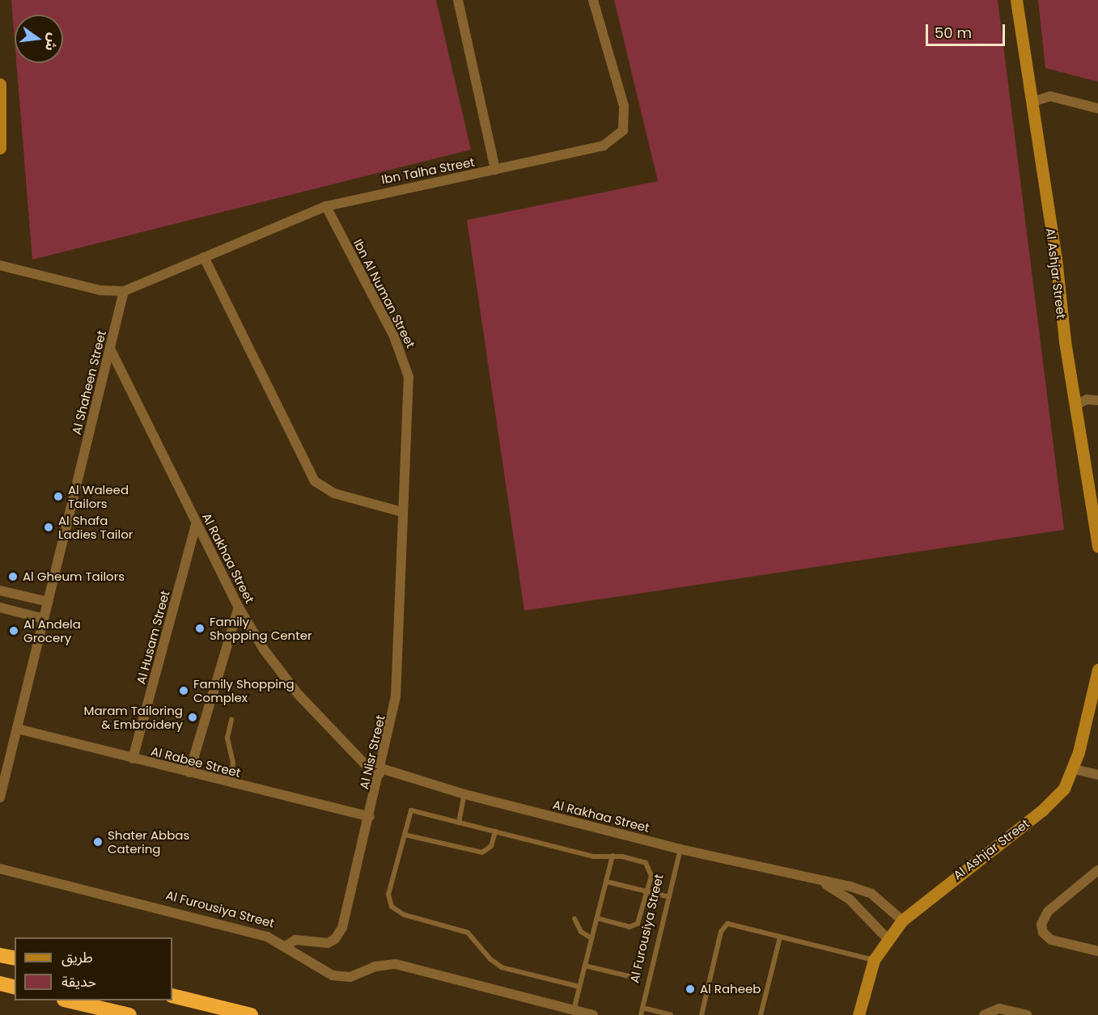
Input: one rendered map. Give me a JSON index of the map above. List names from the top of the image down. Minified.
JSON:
{"streets":{"street":["Ibn Talha Street","Al Ashjar Street","Ibn Al Numan Street","Al Shaheen Street","Al Rakhaa Street","Al Husam Street","Al Nisr Street","Al Rabee Street","Al Furousiya Street"]},"crossings":[["Ibn Talha Street","Ibn Al Numan Street"],["Ibn Talha Street","Al Shaheen Street"],["Al Ashjar Street","Al Rakhaa Street"],["Ibn Al Numan Street","Al Nisr Street"],["Al Shaheen Street","Al Rakhaa Street"],["Al Shaheen Street","Al Rabee Street"],["Al Rakhaa Street","Al Husam Street"],["Al Rakhaa Street","Al Nisr Street"],["Al Rakhaa Street","Al Furousiya Street"],["Al Husam Street","Al Rabee Street"],["Al Nisr Street","Al Rabee Street"],["Al Nisr Street","Al Furousiya Street"]],"places":["Al Waleed Tailors","Al Shafa Ladies Tailor","Al Gheum Tailors","Family Shopping Center","Al Andela Grocery","Family Shopping Complex","Maram Tailoring & Embroidery","Shater Abbas Catering","Al Raheeb"],"legend":["طريق","حديقة"],"scale_bar":"50 m","north":"right"}
